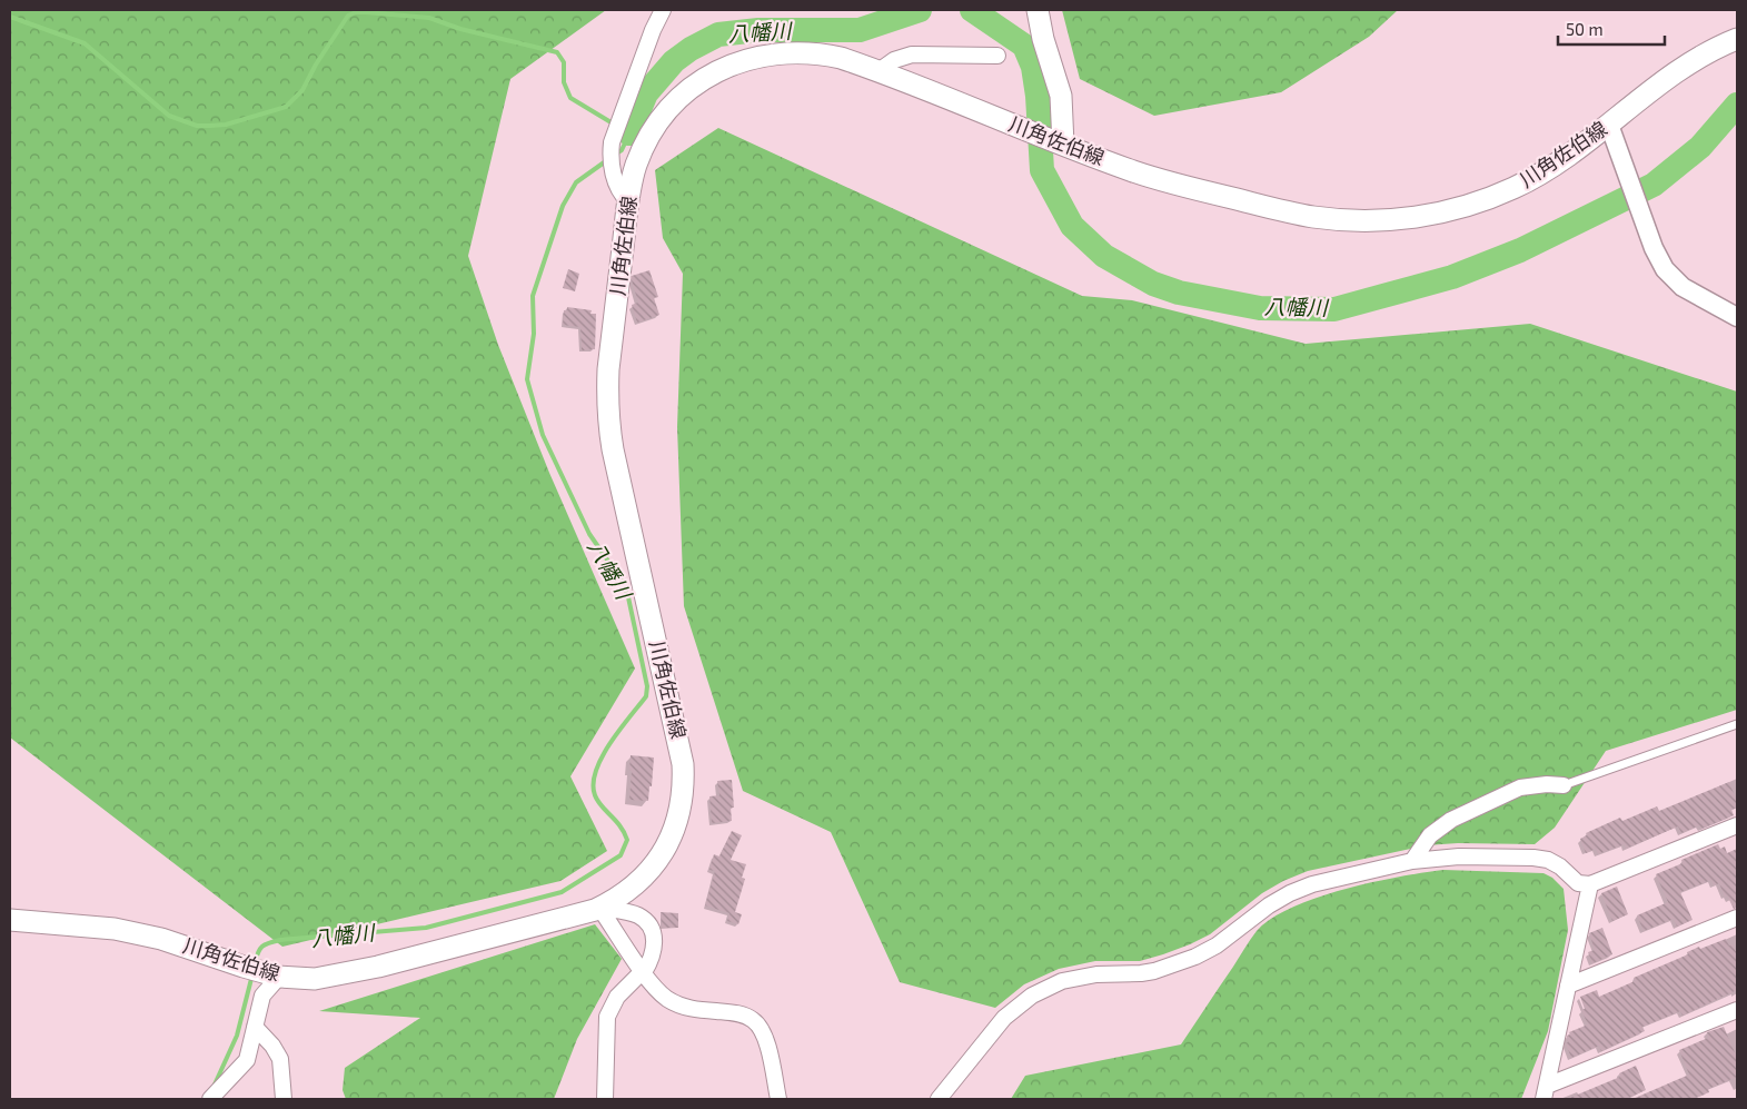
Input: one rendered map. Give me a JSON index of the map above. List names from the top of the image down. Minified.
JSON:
{"streets":{"main road":["川角佐伯線"]},"water":["八幡川"],"scale_bar":"50 m"}
